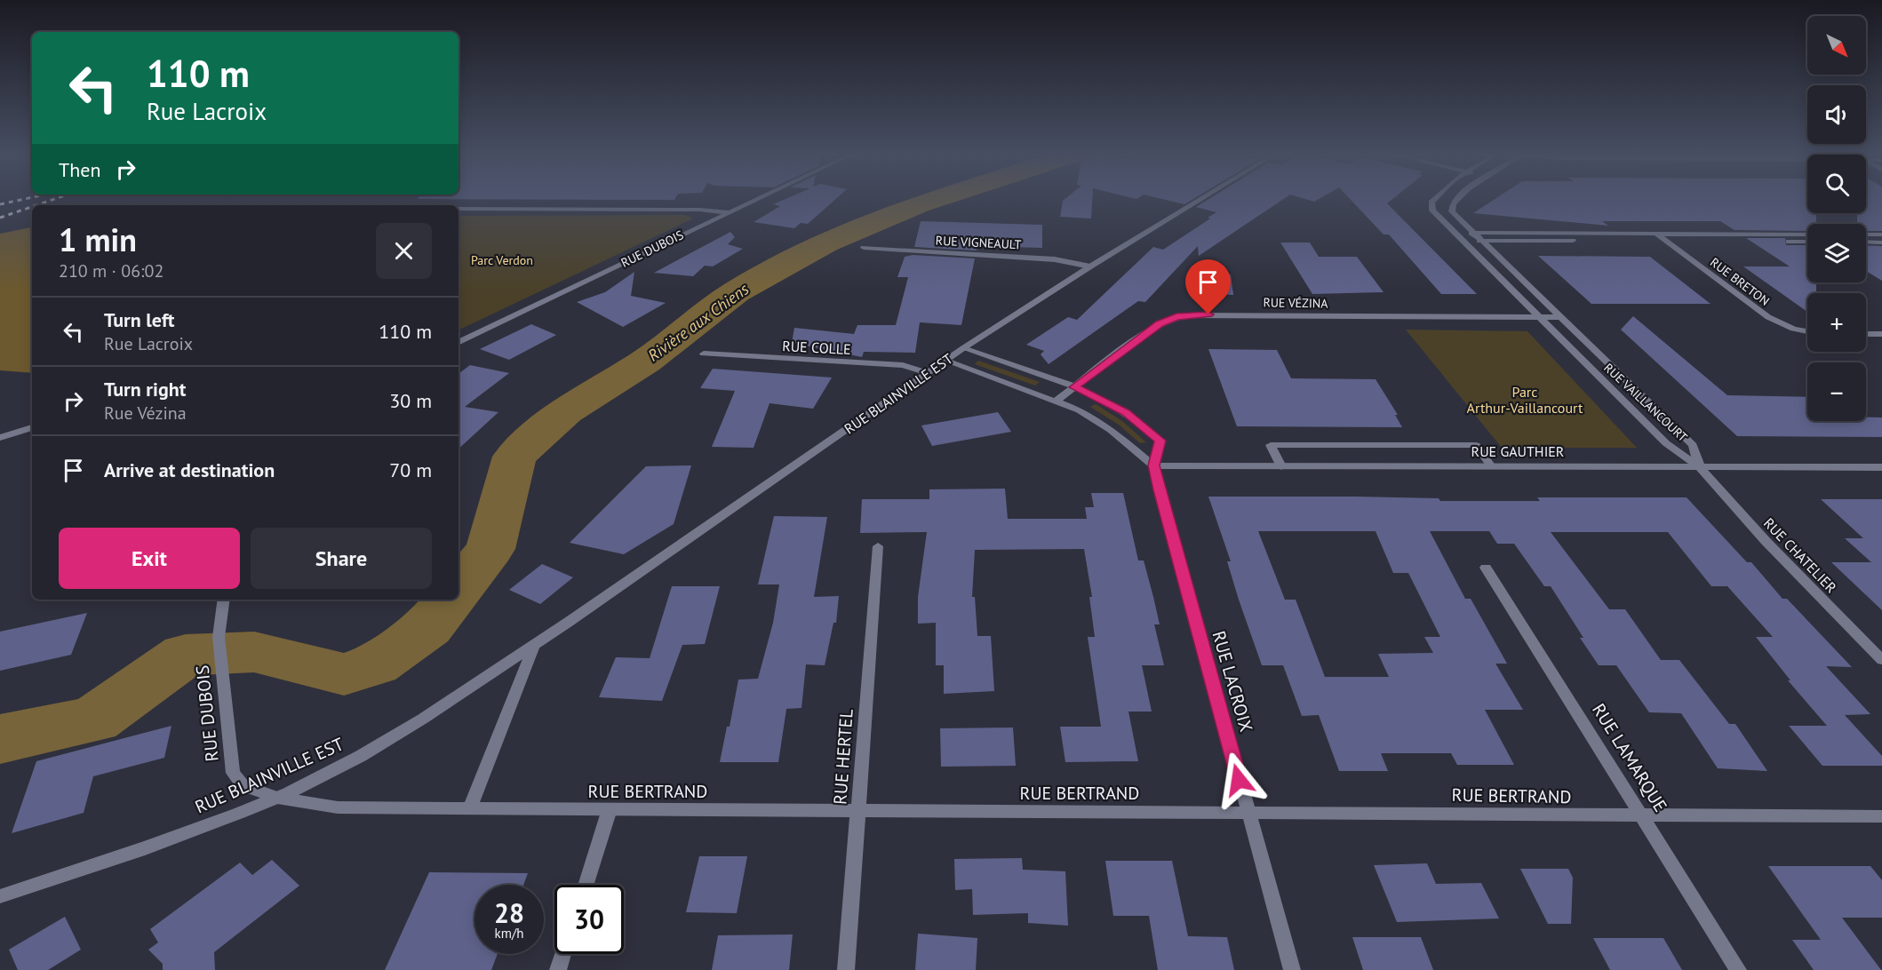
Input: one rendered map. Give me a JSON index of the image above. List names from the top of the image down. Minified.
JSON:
{"streets":{"street":["RUE VIGNEAULT","RUE DUBOIS","RUE BRETON","RUE VÉZINA","RUE COLLE","RUE BLAINVILLE EST","RUE VAILLANCOURT","RUE GAUTHIER","RUE CHATELIER","RUE LACROIX","RUE HERTEL","RUE LAMARQUE","RUE BERTRAND"]},"crossings":[["RUE VIGNEAULT","RUE BLAINVILLE EST"],["RUE DUBOIS","RUE BLAINVILLE EST"],["RUE DUBOIS","RUE BERTRAND"],["RUE VÉZINA","RUE VAILLANCOURT"],["RUE VÉZINA","RUE LACROIX"],["RUE COLLE","RUE BLAINVILLE EST"],["RUE BLAINVILLE EST","RUE LACROIX"],["RUE BLAINVILLE EST","RUE BERTRAND"],["RUE VAILLANCOURT","RUE GAUTHIER"],["RUE VAILLANCOURT","RUE CHATELIER"],["RUE GAUTHIER","RUE CHATELIER"],["RUE GAUTHIER","RUE LACROIX"],["RUE LACROIX","RUE BERTRAND"],["RUE HERTEL","RUE BERTRAND"],["RUE LAMARQUE","RUE BERTRAND"]],"water":["Rivière aux Chiens"],"parks":["Parc Verdon","Parc Arthur-Vaillancourt"],"north":"bottom right","page":{"map_buttons":["+","−"],"turn":["110 m","Rue Lacroix"],"then":"Then","heading":["1 min","210 m · 06:02"],"list":[{"name":"Turn left","note":"Rue Lacroix","value":"110 m"},{"name":"Turn right","note":"Rue Vézina","value":"30 m"},{"name":"Arrive at destination","value":"70 m"}],"buttons":["Exit","Share"],"speed":"28 km/h","limit":"30"}}
